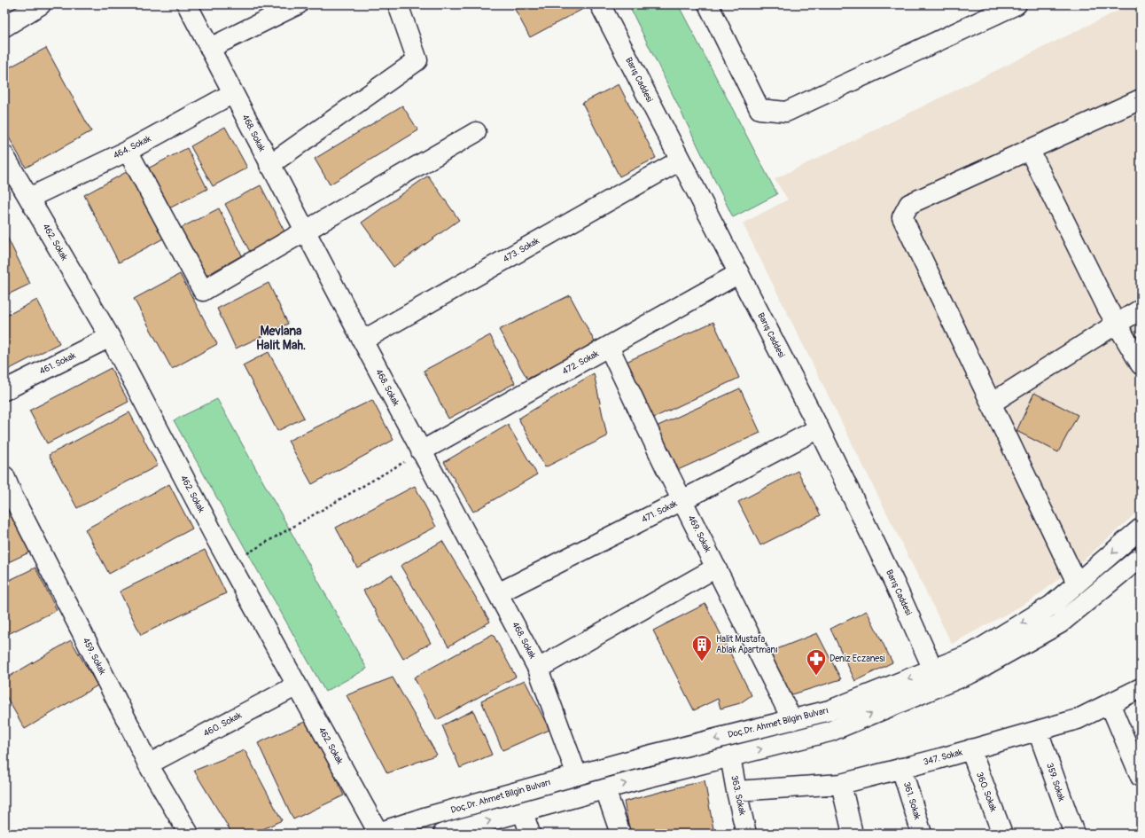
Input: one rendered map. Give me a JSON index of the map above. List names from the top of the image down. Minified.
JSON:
{"streets":{"street":["Barış Caddesi","468. Sokak","464. Sokak","462. Sokak","473. Sokak","472. Sokak","461. Sokak","471. Sokak","469. Sokak","459. Sokak","Doç.Dr. Ahmet Bilgin Bulvarı","460. Sokak","347. Sokak","359. Sokak","360. Sokak","363. Sokak","361. Sokak"]},"crossings":[["Barış Caddesi","473. Sokak"],["Barış Caddesi","472. Sokak"],["Barış Caddesi","471. Sokak"],["Barış Caddesi","Doç.Dr. Ahmet Bilgin Bulvarı"],["468. Sokak","464. Sokak"],["468. Sokak","473. Sokak"],["468. Sokak","472. Sokak"],["468. Sokak","471. Sokak"],["468. Sokak","Doç.Dr. Ahmet Bilgin Bulvarı"],["464. Sokak","462. Sokak"],["462. Sokak","461. Sokak"],["462. Sokak","Doç.Dr. Ahmet Bilgin Bulvarı"],["462. Sokak","460. Sokak"],["472. Sokak","469. Sokak"],["471. Sokak","469. Sokak"],["469. Sokak","Doç.Dr. Ahmet Bilgin Bulvarı"],["459. Sokak","460. Sokak"],["347. Sokak","359. Sokak"],["347. Sokak","360. Sokak"],["347. Sokak","363. Sokak"],["347. Sokak","361. Sokak"]],"districts":["Mevlana Halit Mah."],"places":{"building":["Halit Mustafa Ablak Apartmanı"],"pharmacy":["Deniz Eczanesi"]}}
